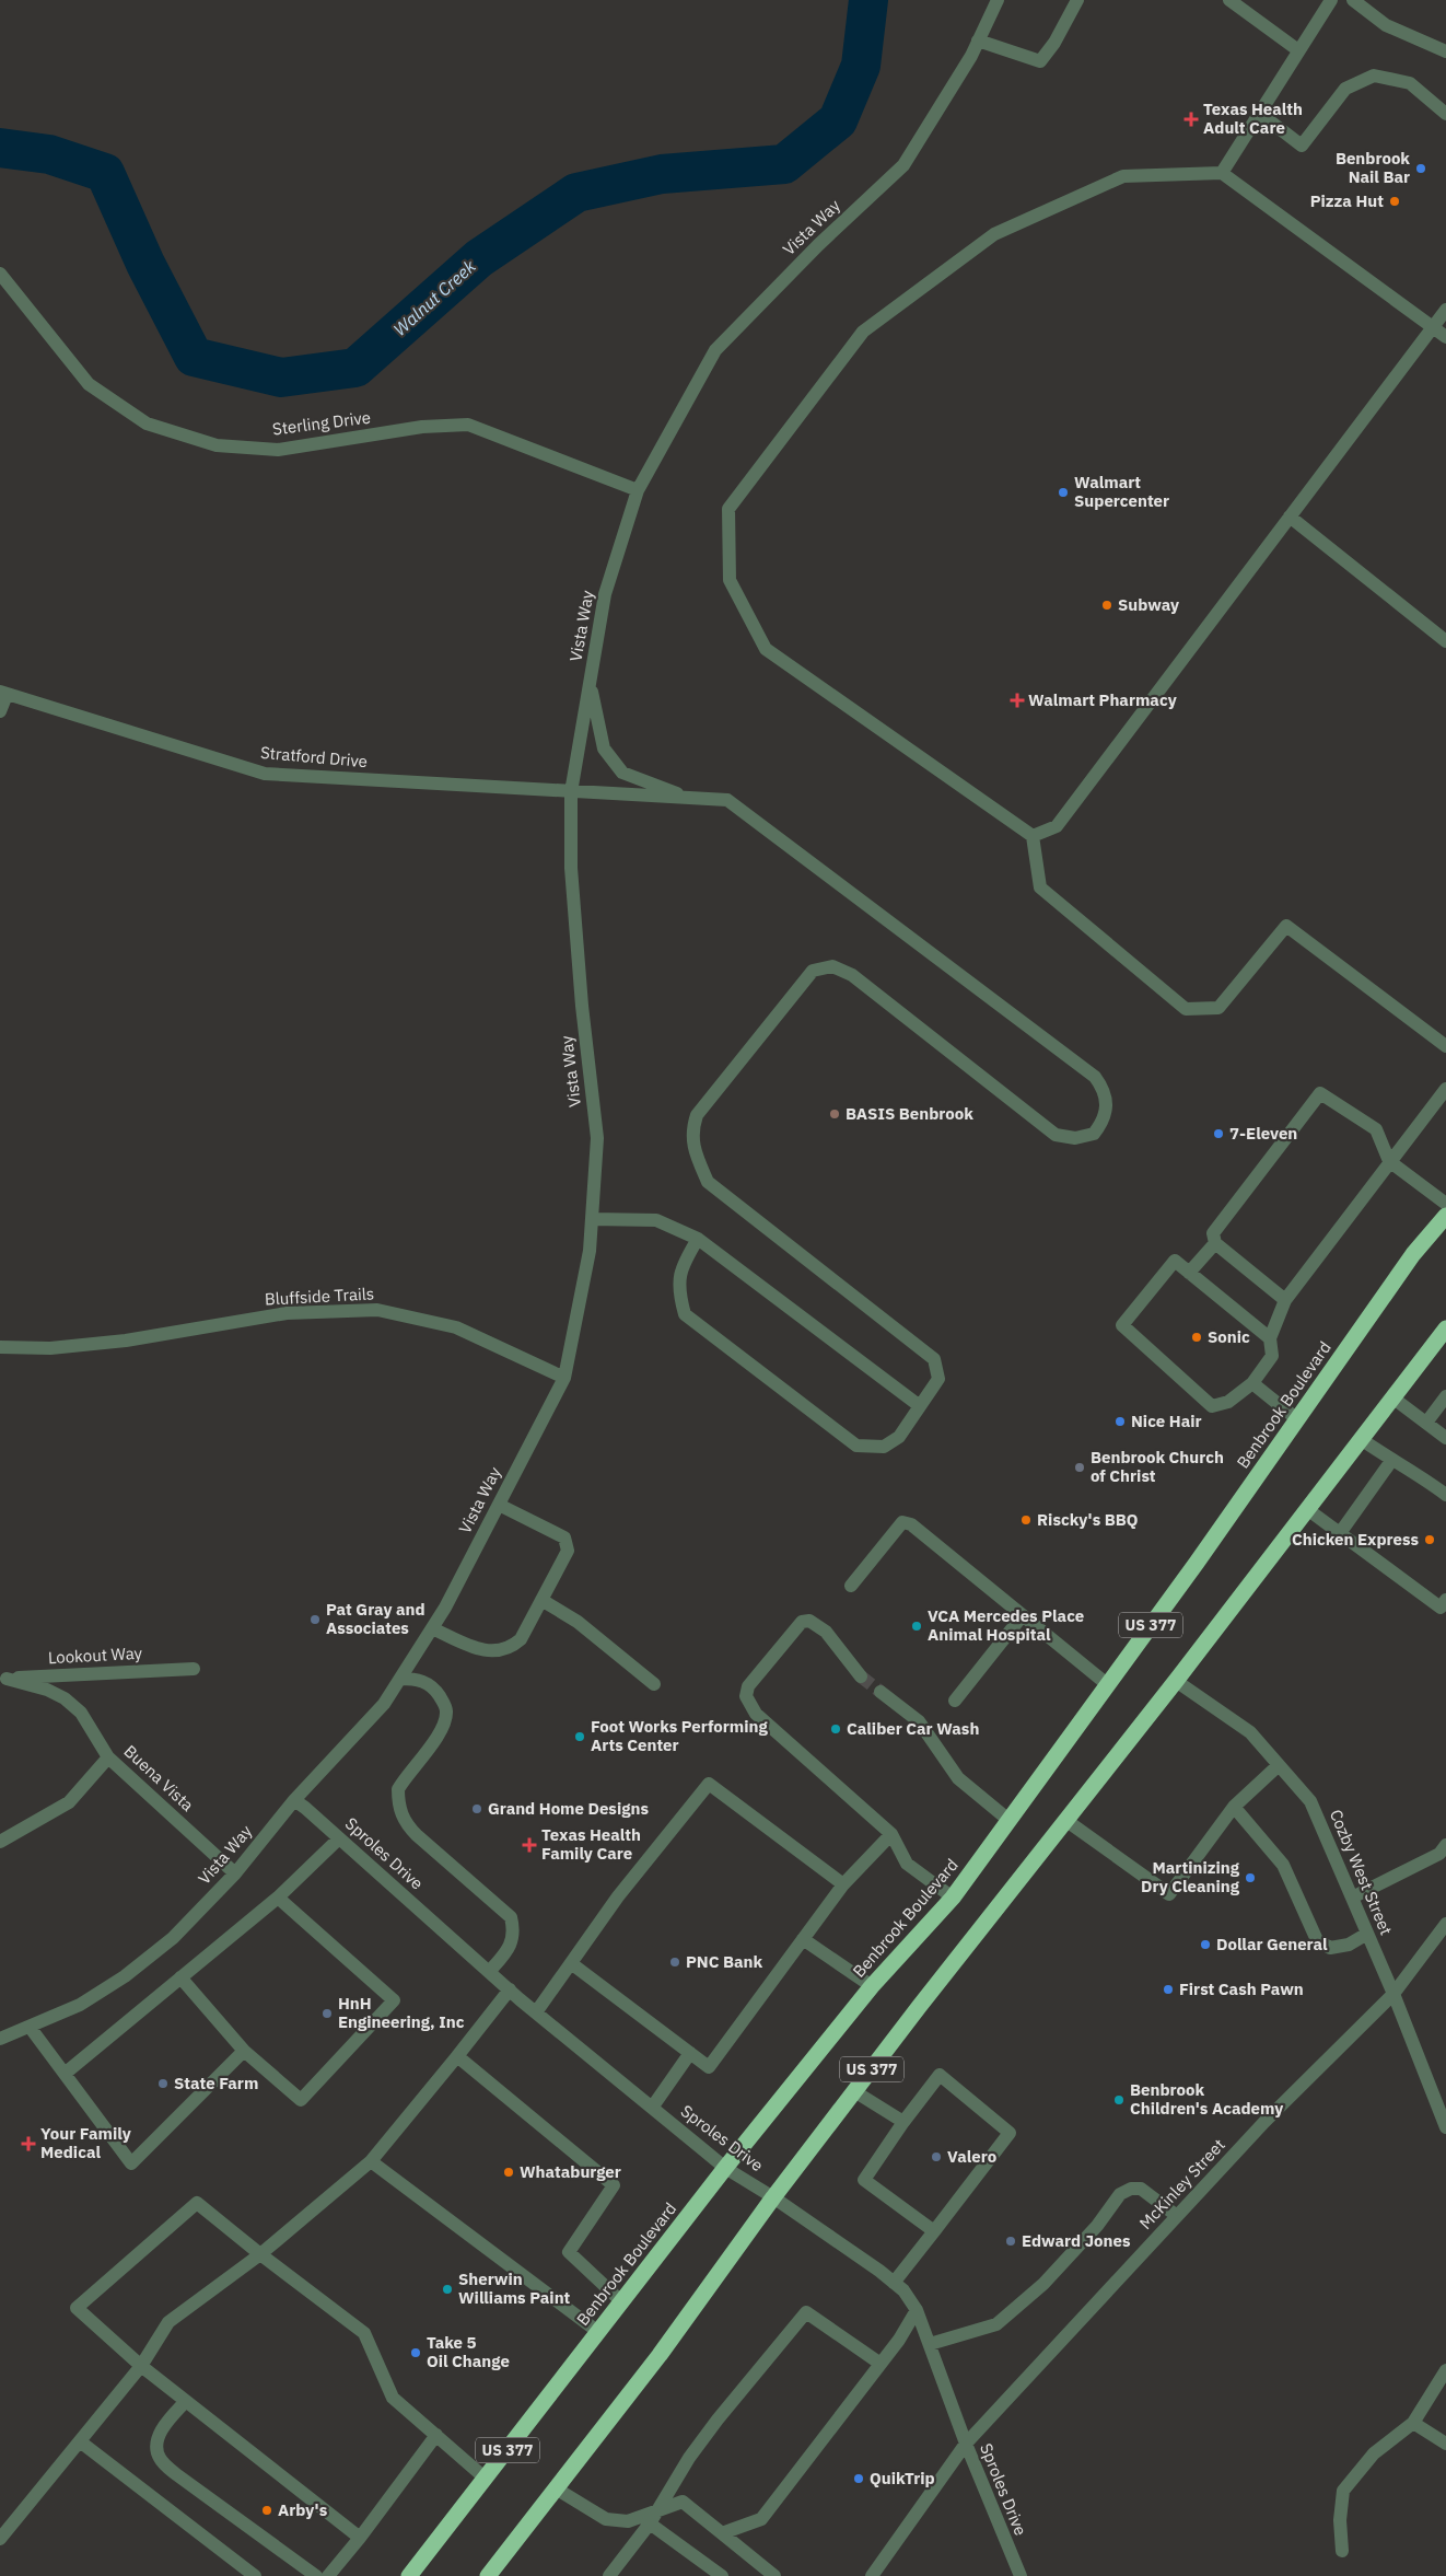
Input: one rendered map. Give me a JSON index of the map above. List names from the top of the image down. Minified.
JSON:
{"streets":{"highway":["Benbrook Boulevard","US 377"],"street":["Vista Way","Sterling Drive","Stratford Drive","Bluffside Trails","Lookout Way","Buena Vista","Sproles Drive","Cozby West Street","McKinley Street"]},"crossings":[["Vista Way","Sterling Drive"],["Vista Way","Stratford Drive"],["Vista Way","Bluffside Trails"],["Vista Way","Buena Vista"],["Vista Way","Sproles Drive"],["Benbrook Boulevard","Sproles Drive"],["US 377","Sproles Drive"],["US 377","Cozby West Street"],["Lookout Way","Buena Vista"],["Sproles Drive","McKinley Street"],["Cozby West Street","McKinley Street"]],"water":["Walnut Creek"],"places":{"health":["Texas Health Adult Care","Walmart Pharmacy","Texas Health Family Care","Your Family Medical"],"other":["Benbrook Nail Bar","Pizza Hut","Walmart Supercenter","Subway","BASIS Benbrook","7-Eleven","Sonic","Nice Hair","Benbrook Church of Christ","Riscky's BBQ","Chicken Express","Pat Gray and Associates","VCA Mercedes Place Animal Hospital","Caliber Car Wash","Foot Works Performing Arts Center","Grand Home Designs","Martinizing Dry Cleaning","Dollar General","PNC Bank","First Cash Pawn","HnH Engineering, Inc","State Farm","Benbrook Children's Academy","Valero","Whataburger","Edward Jones","Sherwin Williams Paint","Take 5 Oil Change","QuikTrip","Arby's"]}}
